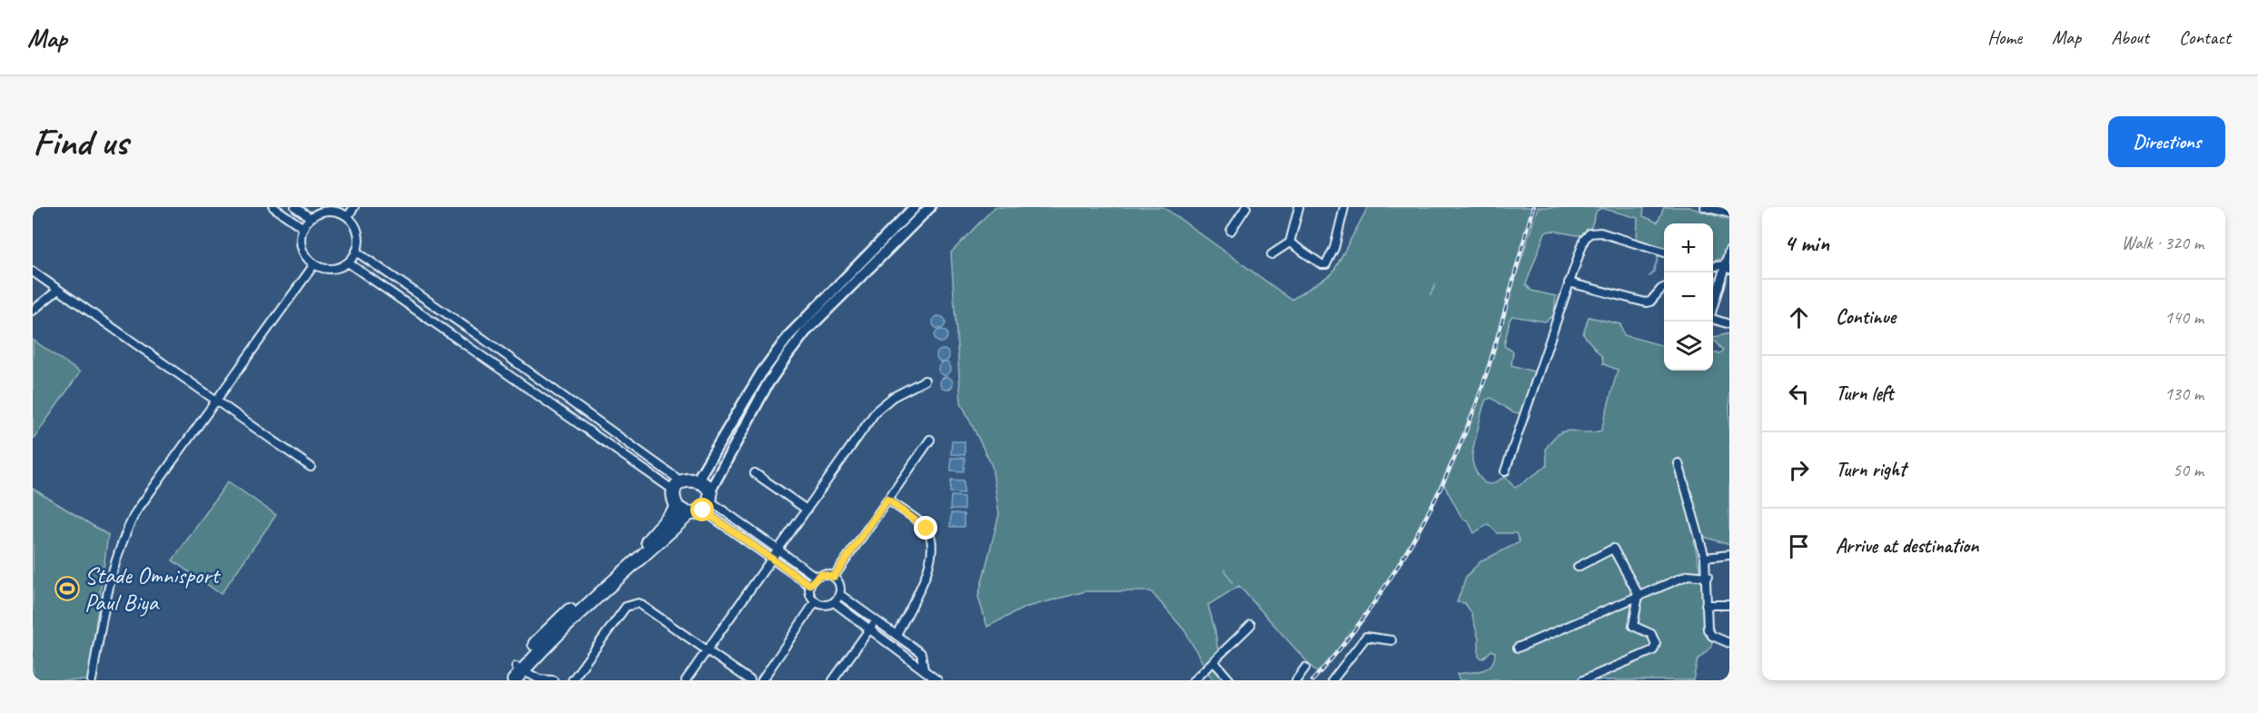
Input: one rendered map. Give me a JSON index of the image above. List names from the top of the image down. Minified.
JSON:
{"places":{"sports":["Stade Omnisport Paul Biya"]},"page":{"header":"Map","nav":["Home","Map","About","Contact"],"buttons":"Directions","title":"Find us","heading":["4 min","Walk · 320 m"],"map_buttons":["+","−"],"list":[["Continue","140 m"],["Turn left","130 m"],["Turn right","50 m"],"Arrive at destination"]}}
